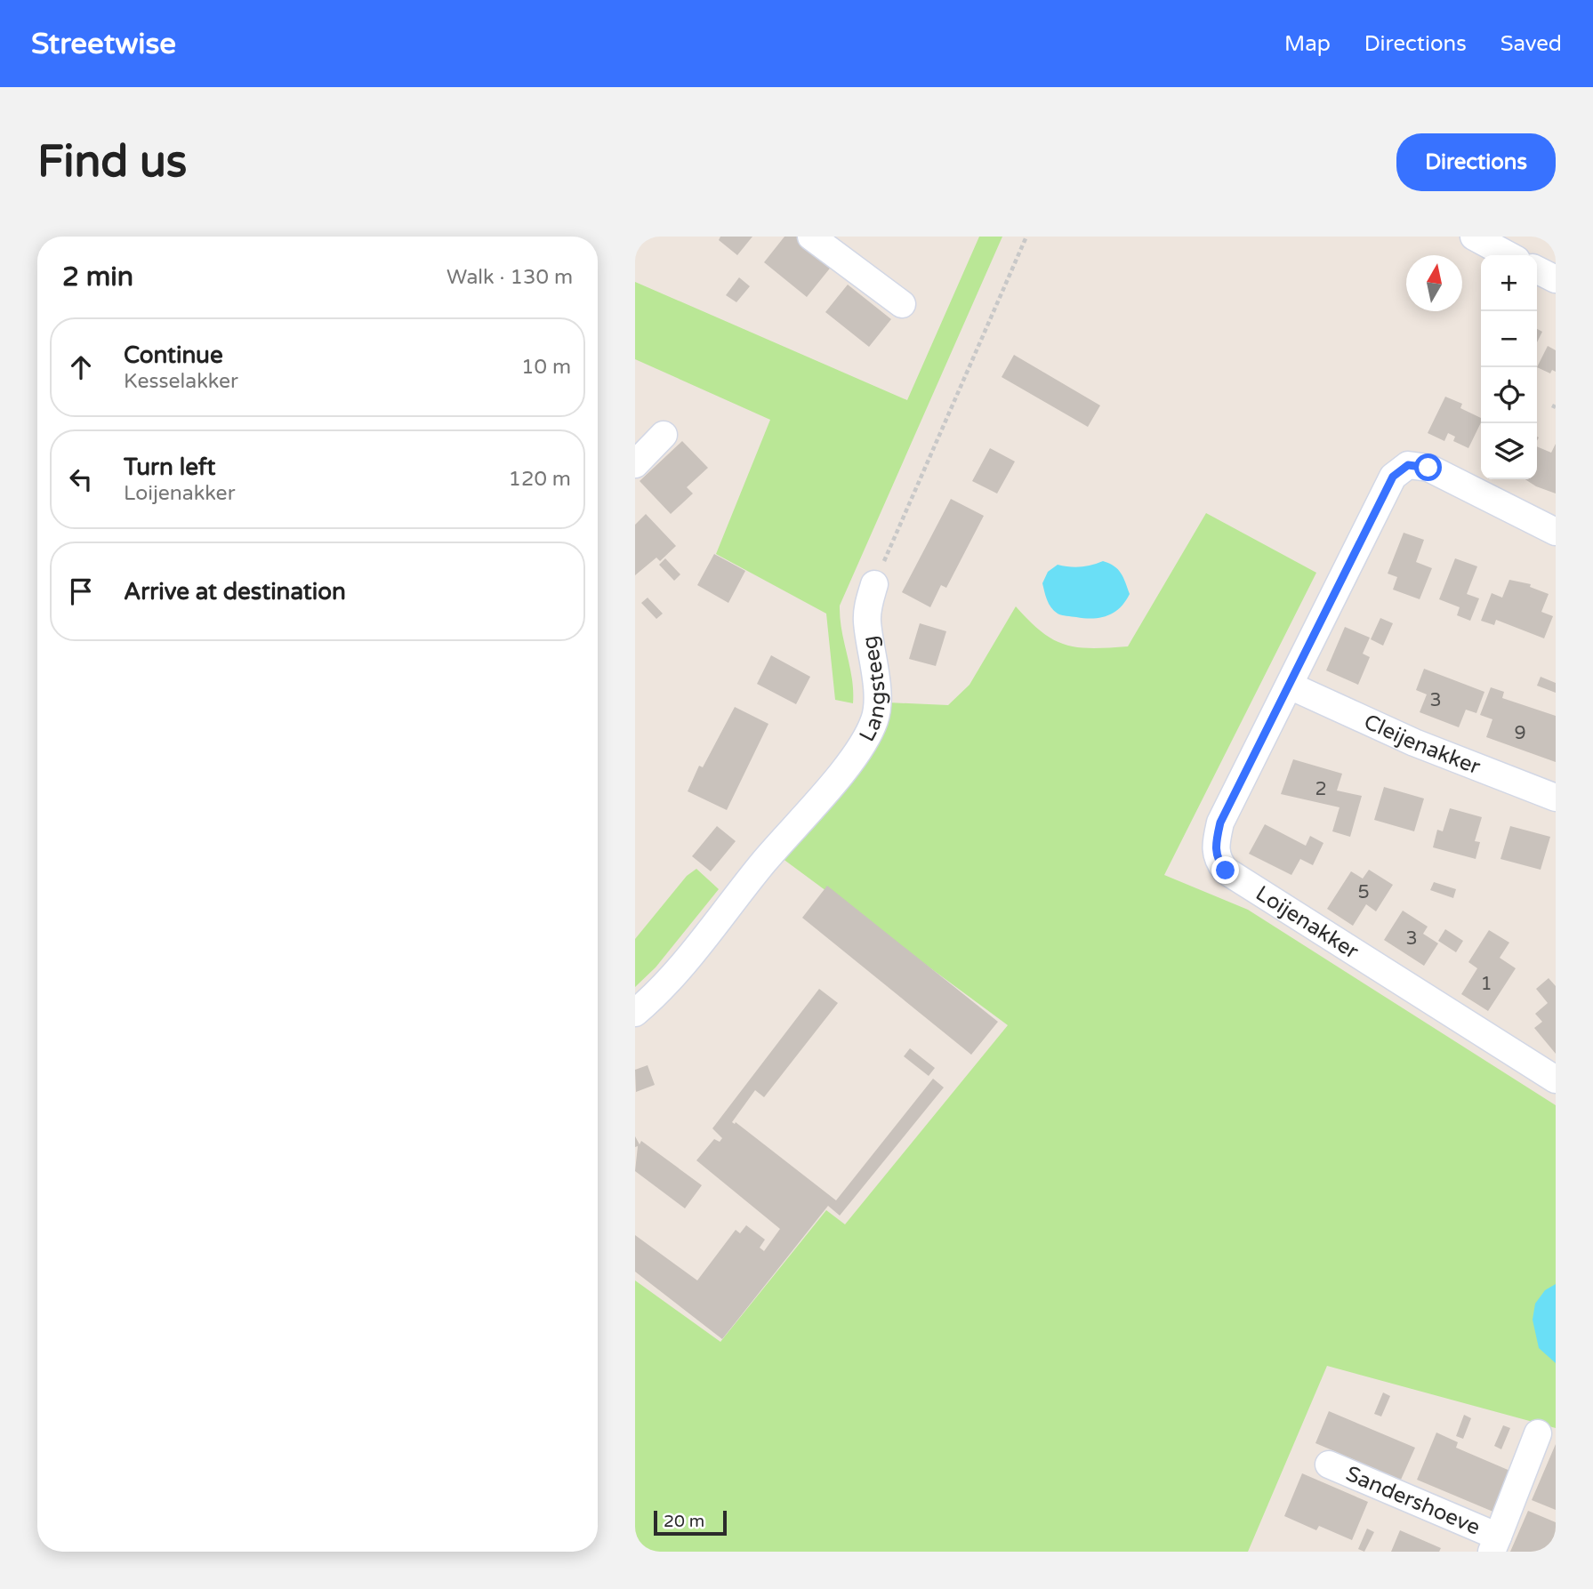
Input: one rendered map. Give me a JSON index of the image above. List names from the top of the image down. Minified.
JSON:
{"streets":{"street":["Langsteeg","Cleijenakker","Loijenakker","Sandershoeve"]},"crossings":[["Cleijenakker","Loijenakker"]],"house_numbers":["3","9","2","5","3","1"],"scale_bar":"20 m","north":"top","page":{"header":"Streetwise","nav":["Map","Directions","Saved"],"buttons":"Directions","title":"Find us","heading":["2 min","Walk · 130 m"],"map_buttons":["+","−"],"list":[["Continue","Kesselakker","10 m"],["Turn left","Loijenakker","120 m"],"Arrive at destination"],"scale":"20 m"}}
